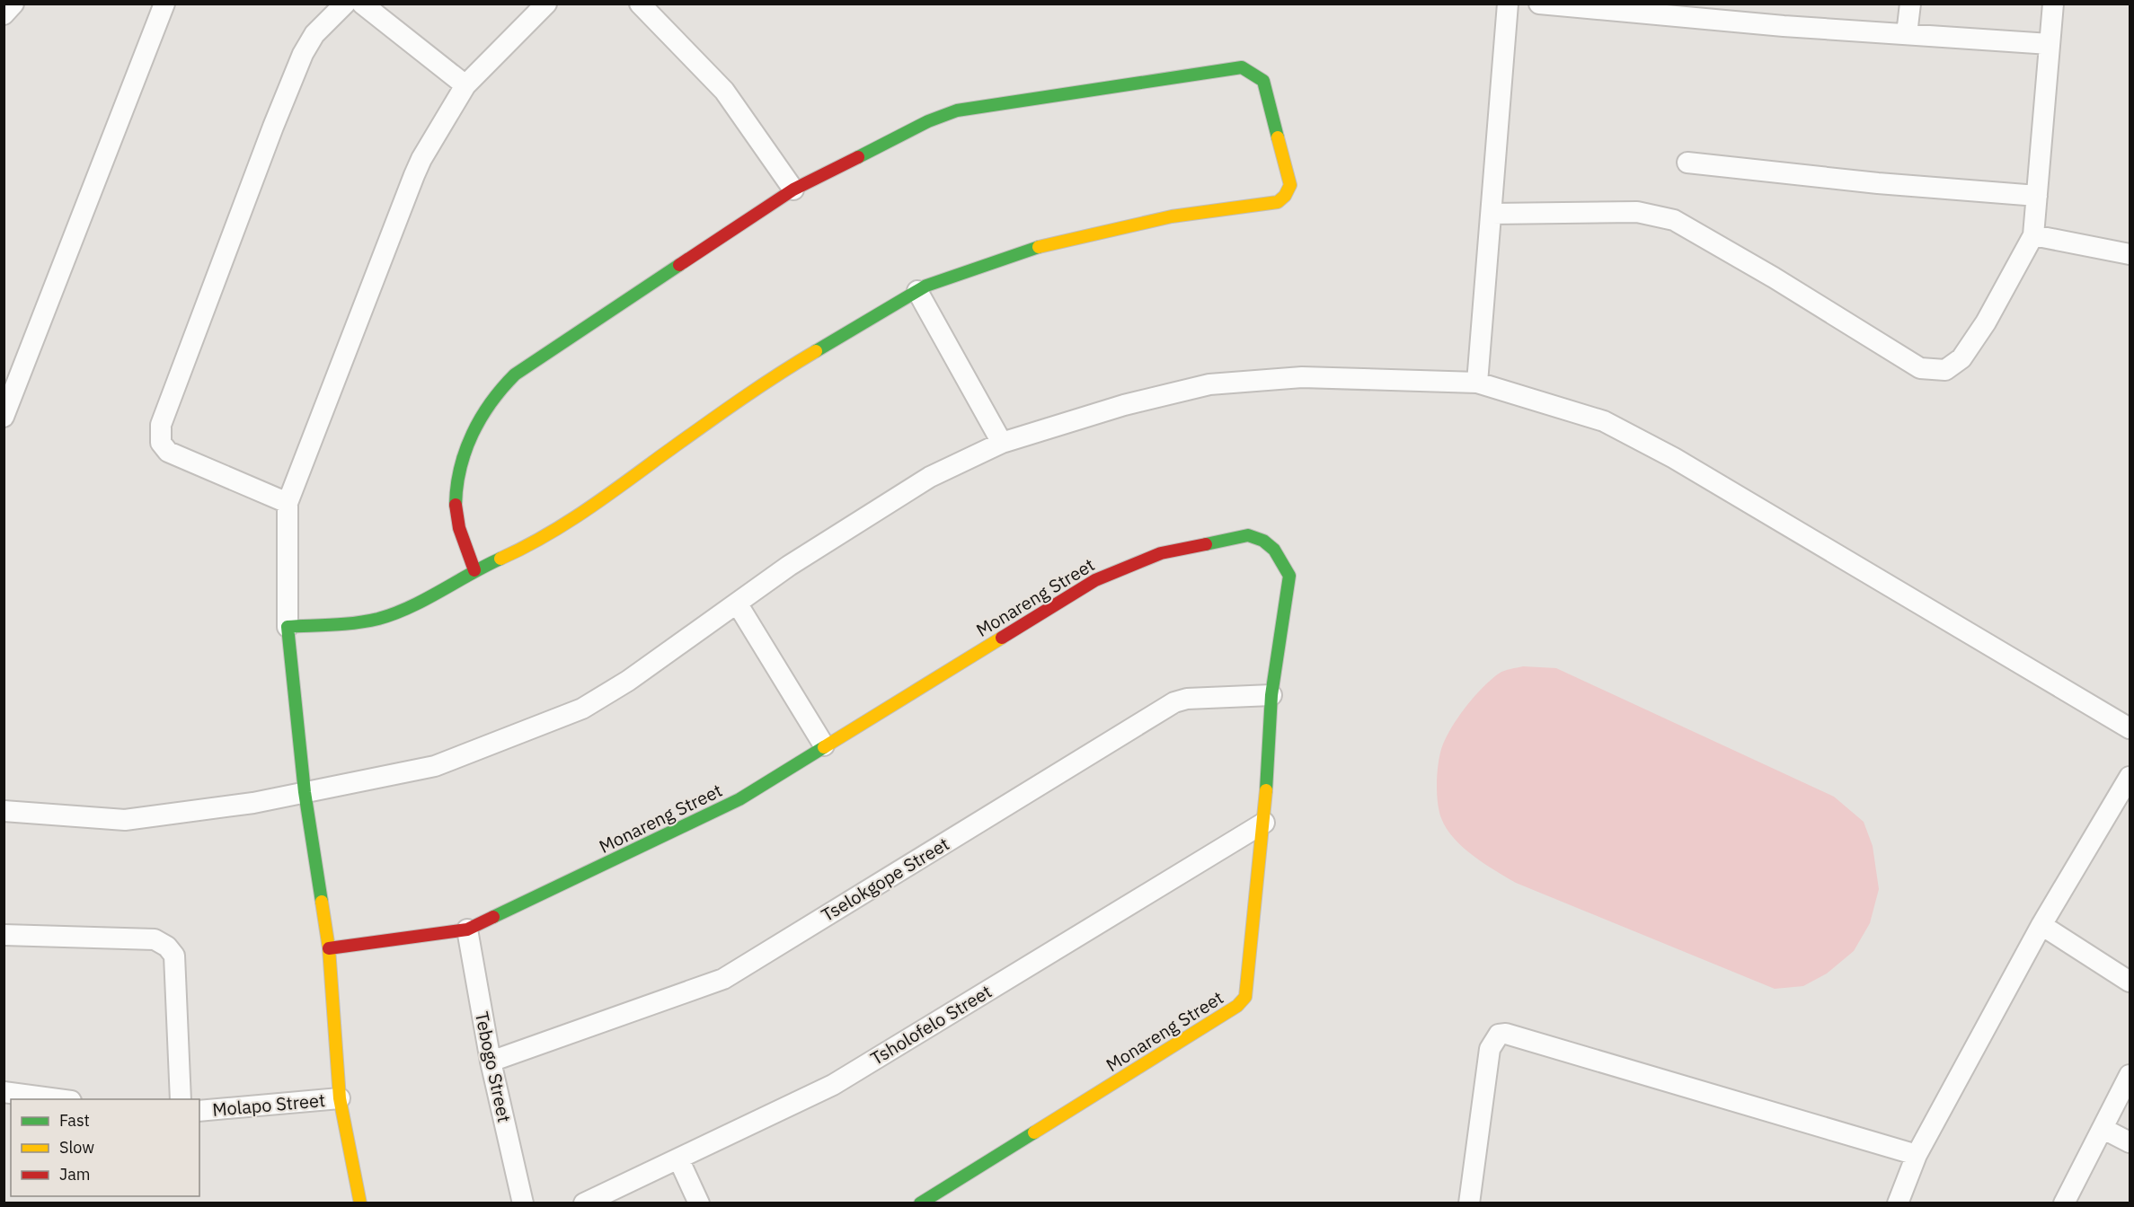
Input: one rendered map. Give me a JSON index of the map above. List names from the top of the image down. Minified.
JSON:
{"streets":{"street":["Monareng Street","Tselokgope Street","Tsholofelo Street","Tebogo Street","Molapo Street"]},"crossings":[["Monareng Street","Tselokgope Street"],["Monareng Street","Tsholofelo Street"],["Monareng Street","Tebogo Street"],["Tselokgope Street","Tebogo Street"]],"legend":["Fast","Slow","Jam"]}
